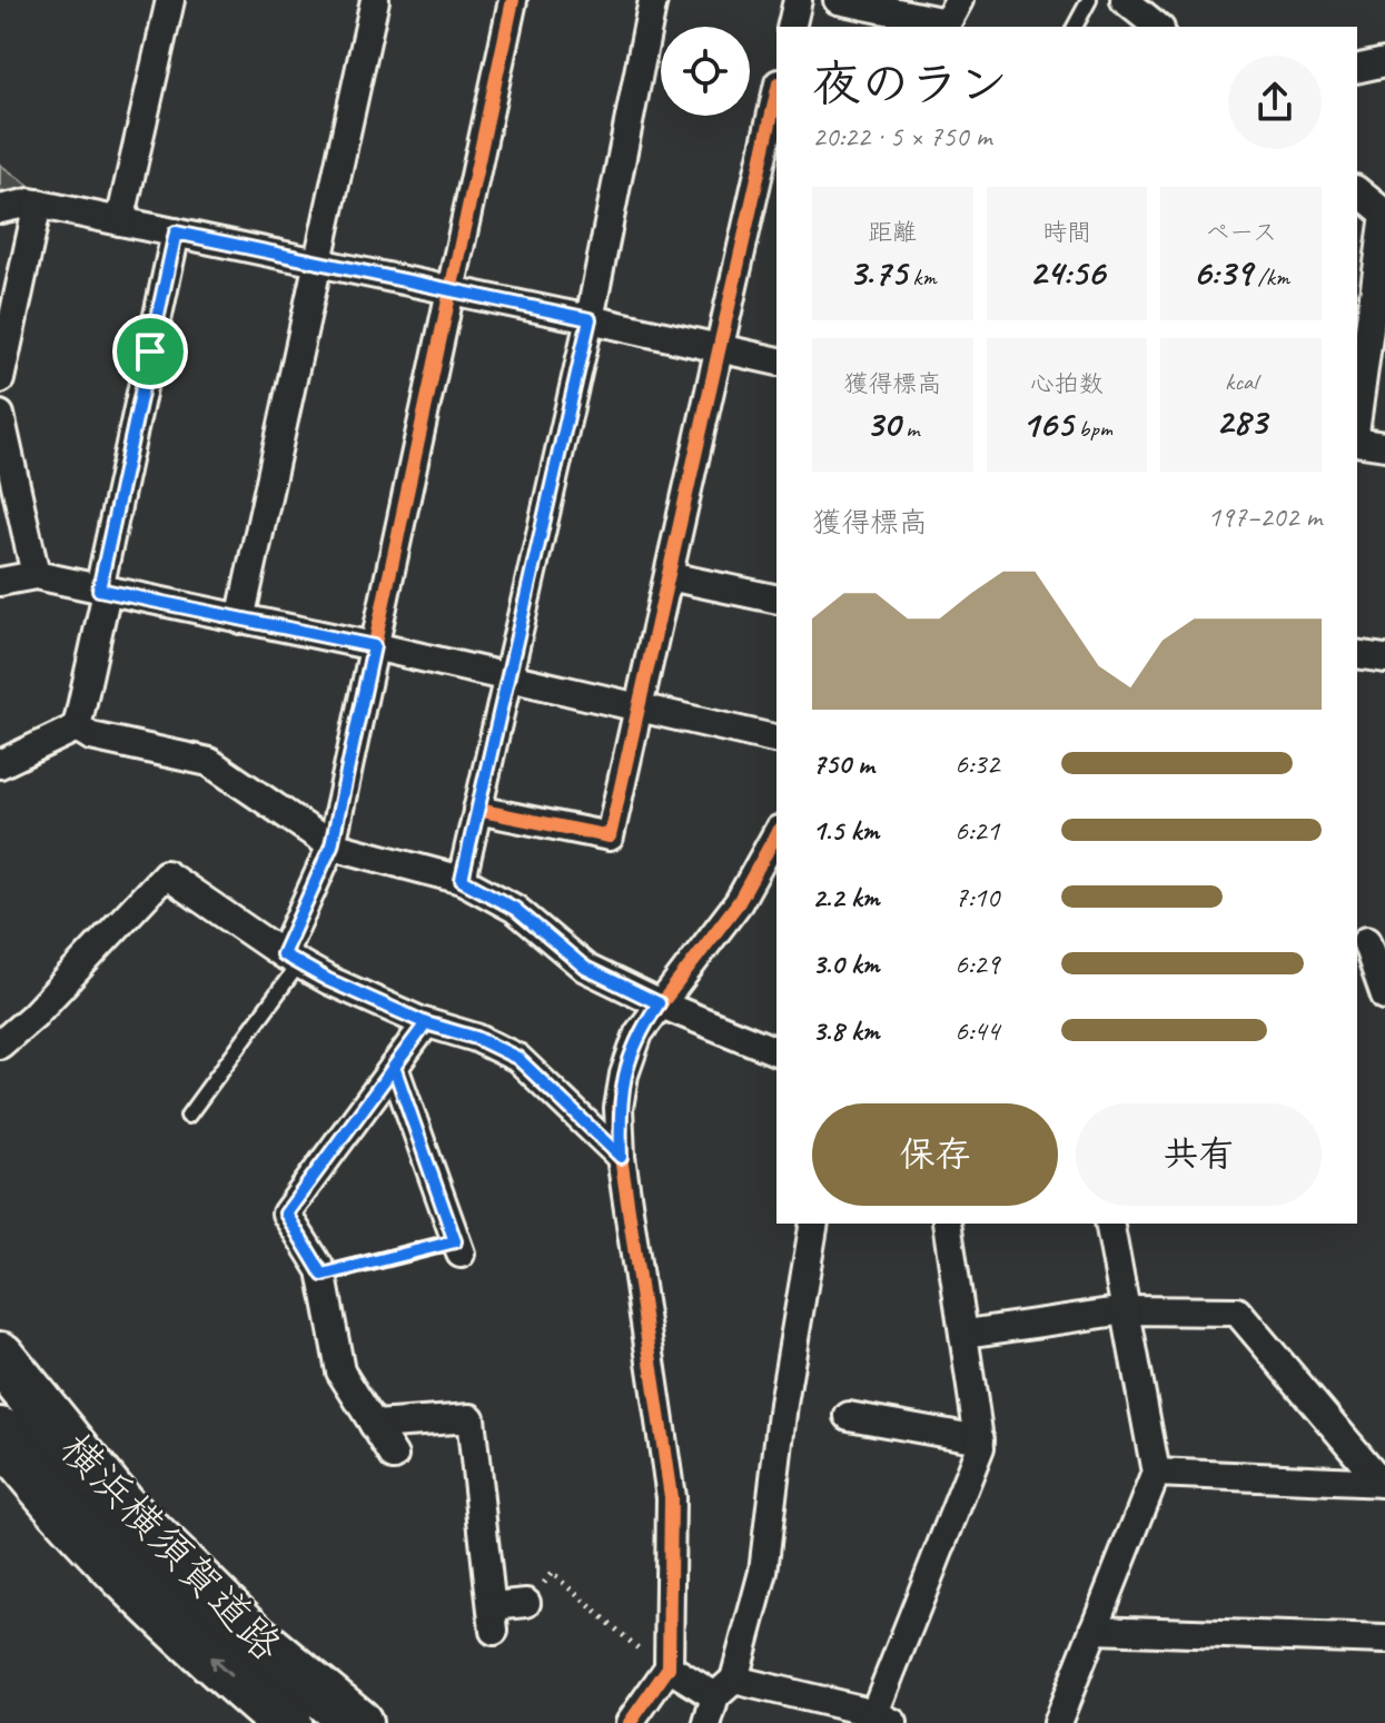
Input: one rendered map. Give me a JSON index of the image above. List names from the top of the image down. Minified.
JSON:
{"streets":{"highway":["横浜横須賀道路"]},"page":{"heading":["夜のラン","20:22 · 5 × 750 m"],"stats":[["距離","3.75 km"],["時間","24:56"],["ペース","6:39 /km"],["獲得標高","30 m"],["心拍数","165 bpm"],["kcal","283"]],"chart":["獲得標高","197–202 m"],"list":[{"name":"750 m","note":"6:32"},{"name":"1.5 km","note":"6:21"},{"name":"2.2 km","note":"7:10"},{"name":"3.0 km","note":"6:29"},{"name":"3.8 km","note":"6:44"}],"buttons":["保存","共有"]}}
